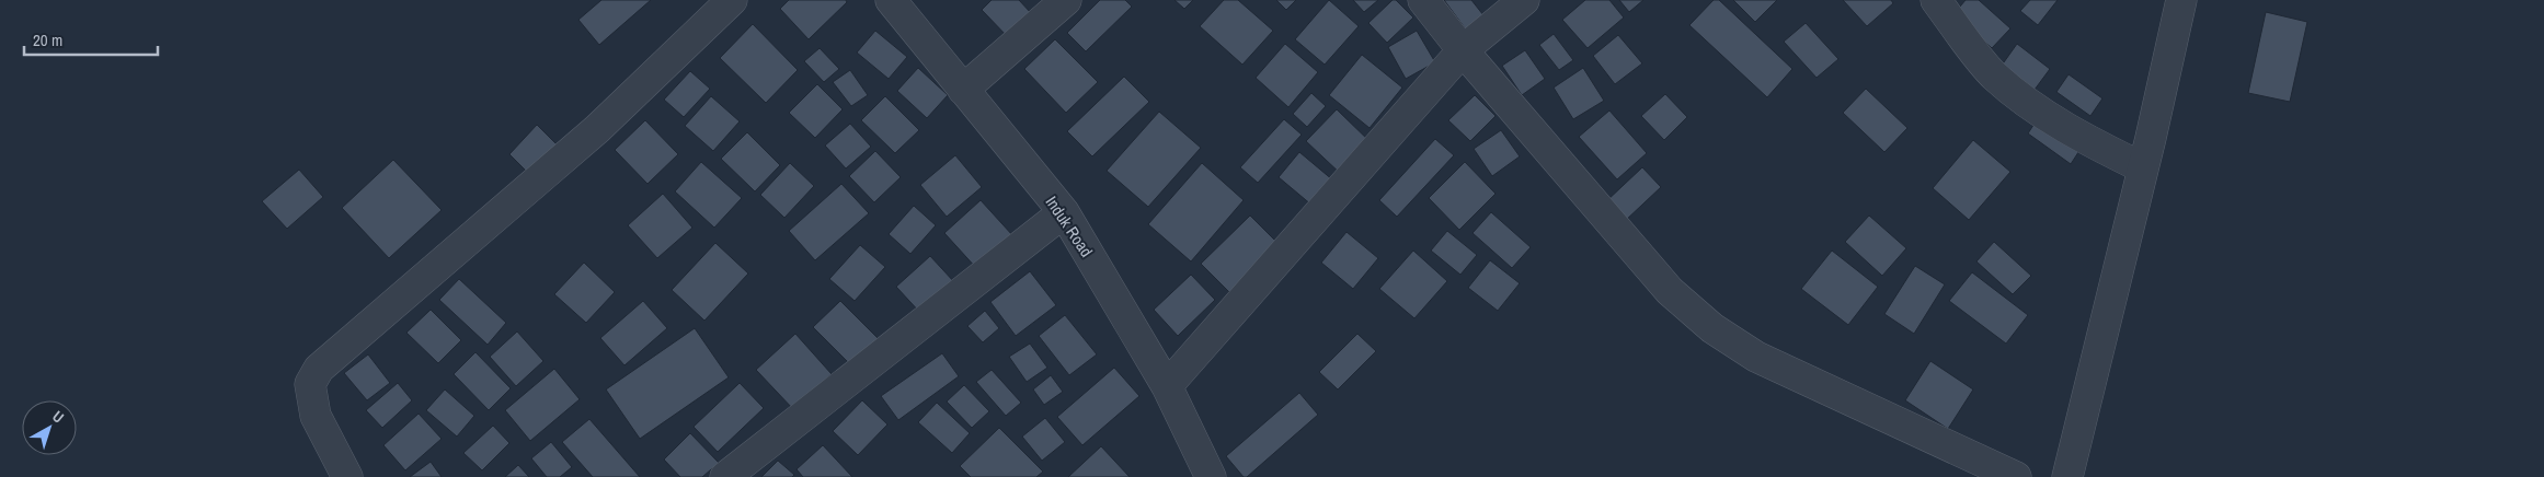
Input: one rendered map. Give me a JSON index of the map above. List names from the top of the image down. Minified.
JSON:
{"streets":{"street":["Induk Road"]},"scale_bar":"20 m","north":"top right"}
